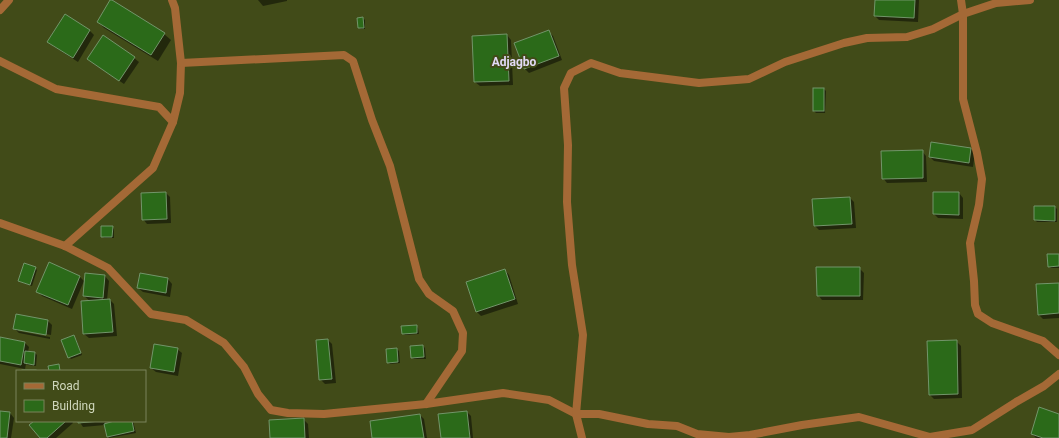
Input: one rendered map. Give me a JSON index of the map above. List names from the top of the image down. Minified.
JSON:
{"districts":["Adjagbo"],"legend":["Road","Building"]}
